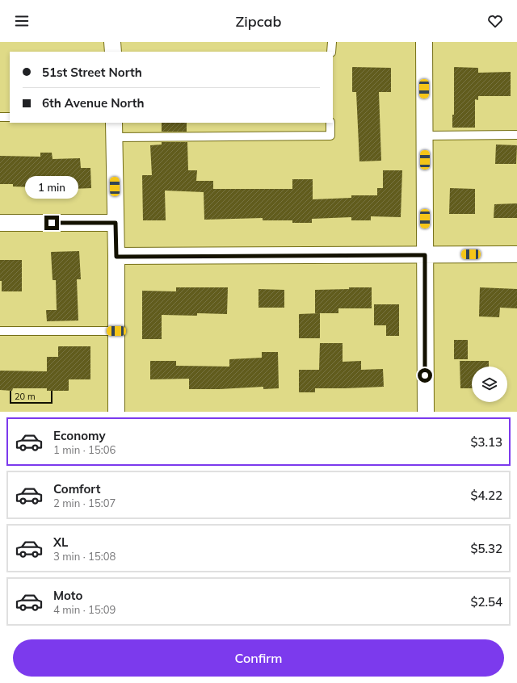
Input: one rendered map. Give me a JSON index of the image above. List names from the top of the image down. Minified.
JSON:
{"scale_bar":"20 m","page":{"header":"Zipcab","banner":["51st Street North","6th Avenue North"],"bubble":"1 min","scale":"20 m","list":[{"name":"Economy","note":"1 min · 15:06","value":"$3.13"},{"name":"Comfort","note":"2 min · 15:07","value":"$4.22"},{"name":"XL","note":"3 min · 15:08","value":"$5.32"},{"name":"Moto","note":"4 min · 15:09","value":"$2.54"}],"buttons":"Confirm"}}
